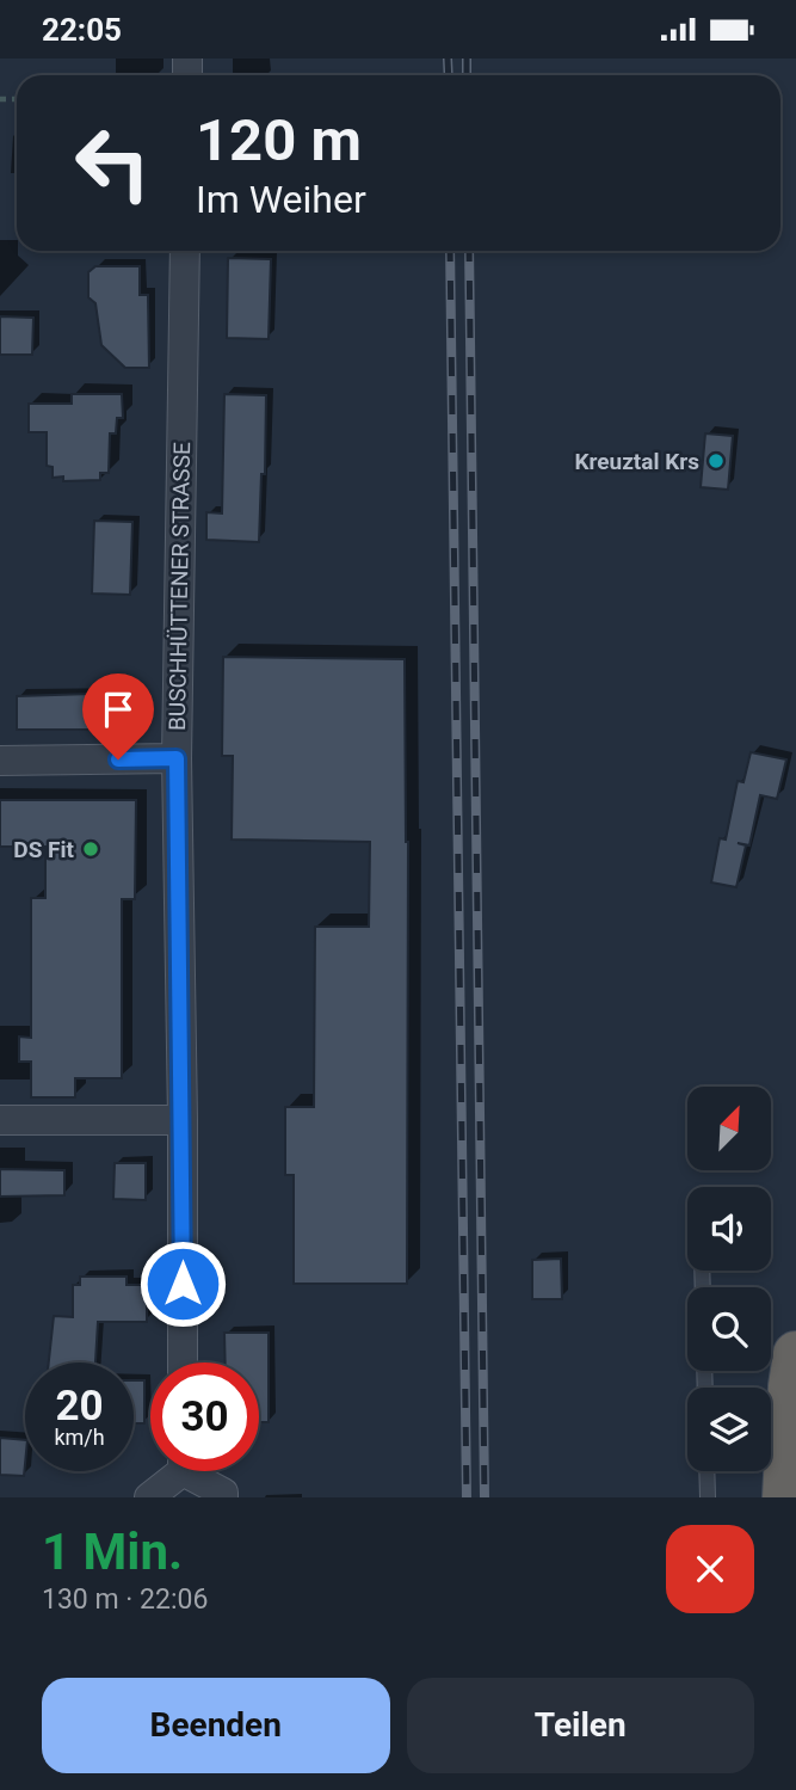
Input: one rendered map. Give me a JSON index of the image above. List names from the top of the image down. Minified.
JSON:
{"streets":{"street":["BUSCHHÜTTENER STRASSE"]},"places":["Kreuztal Krs","DS Fit"],"north":"top right","page":{"status":"22:05","turn":["120 m","Im Weiher"],"speed":"20 km/h","limit":"30","heading":["1 Min.","130 m · 22:06"],"buttons":["Beenden","Teilen"]}}
